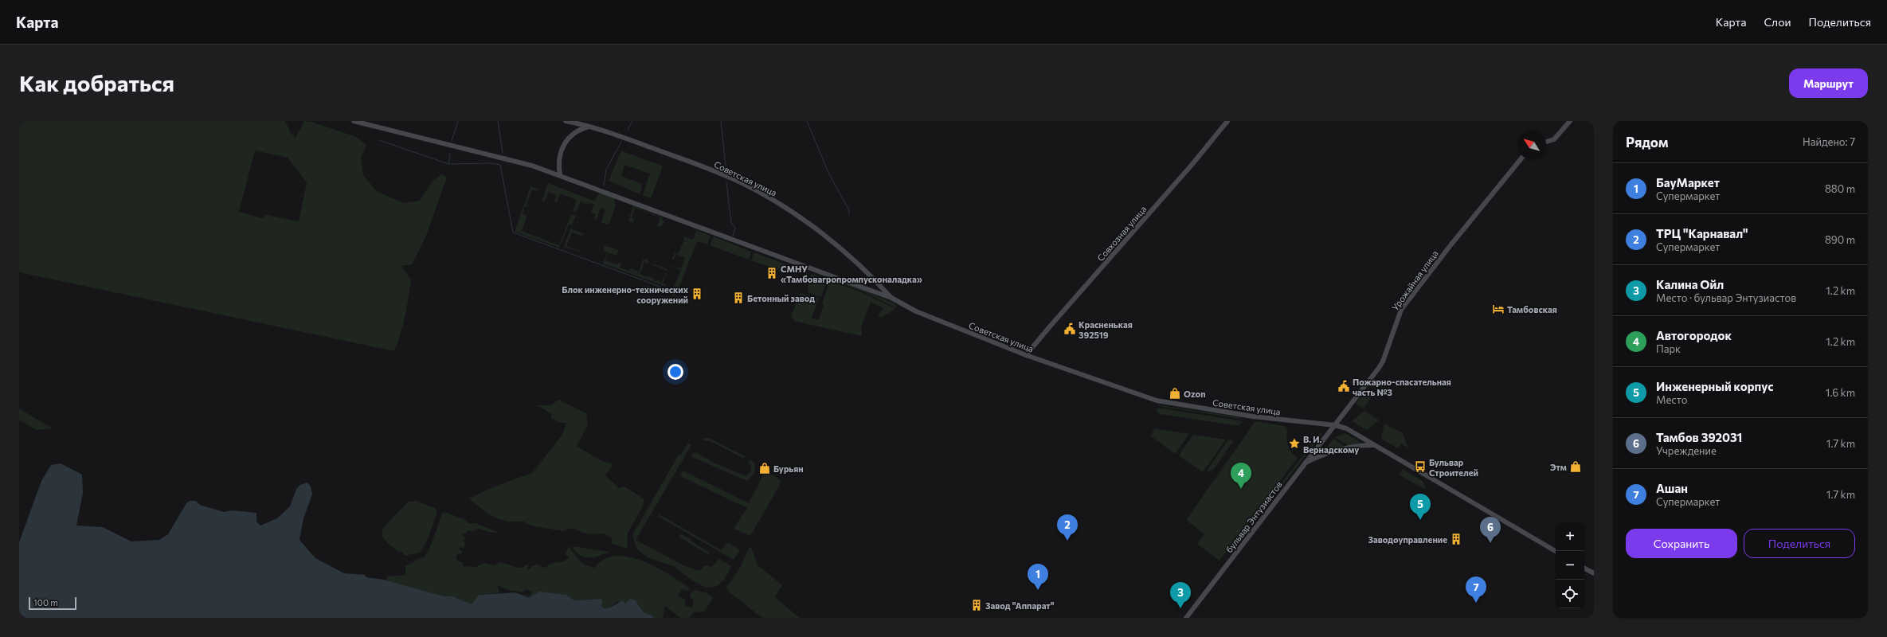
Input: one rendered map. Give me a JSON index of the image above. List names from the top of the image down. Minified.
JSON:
{"streets":{"main road":["Советская улица","Совхозная улица","Урожайная улица","бульвар Энтузиастов"]},"crossings":[["Советская улица","Совхозная улица"],["Советская улица","Урожайная улица"],["Советская улица","бульвар Энтузиастов"],["Урожайная улица","бульвар Энтузиастов"]],"places":{"building":["СМНУ «Тамбовагропромпусконаладка»","Блок инженерно-технических сооружений","Бетонный завод","Заводоуправление","Завод \"Аппарат\""],"hotel":["Тамбовская"],"public building":["Красненькая 392519","Пожарно-спасательная часть №3"],"shop":["Ozon","Этм","Бурьян"],"place":["В. И. Вернадскому"],"bus stop":["Бульвар Строителей"]},"scale_bar":"100 m","north":"top left","page":{"header":"Карта","nav":["Карта","Слои","Поделиться"],"buttons":["Маршрут",["Сохранить","Поделиться"]],"title":"Как добраться","heading":["Рядом","Найдено: 7"],"list":[{"mark":"1","name":"БауМаркет","note":"Супермаркет","value":"880 m"},{"mark":"2","name":"ТРЦ \"Карнавал\"","note":"Супермаркет","value":"890 m"},{"mark":"3","name":"Калина Ойл","note":"Место · бульвар Энтузиастов","value":"1.2 km"},{"mark":"4","name":"Автогородок","note":"Парк","value":"1.2 km"},{"mark":"5","name":"Инженерный корпус","note":"Место","value":"1.6 km"},{"mark":"6","name":"Тамбов 392031","note":"Учреждение","value":"1.7 km"},{"mark":"7","name":"Ашан","note":"Супермаркет","value":"1.7 km"}],"pins":["4","5","2","6","1","7","3"],"map_buttons":["+","−"],"scale":"100 m"}}
